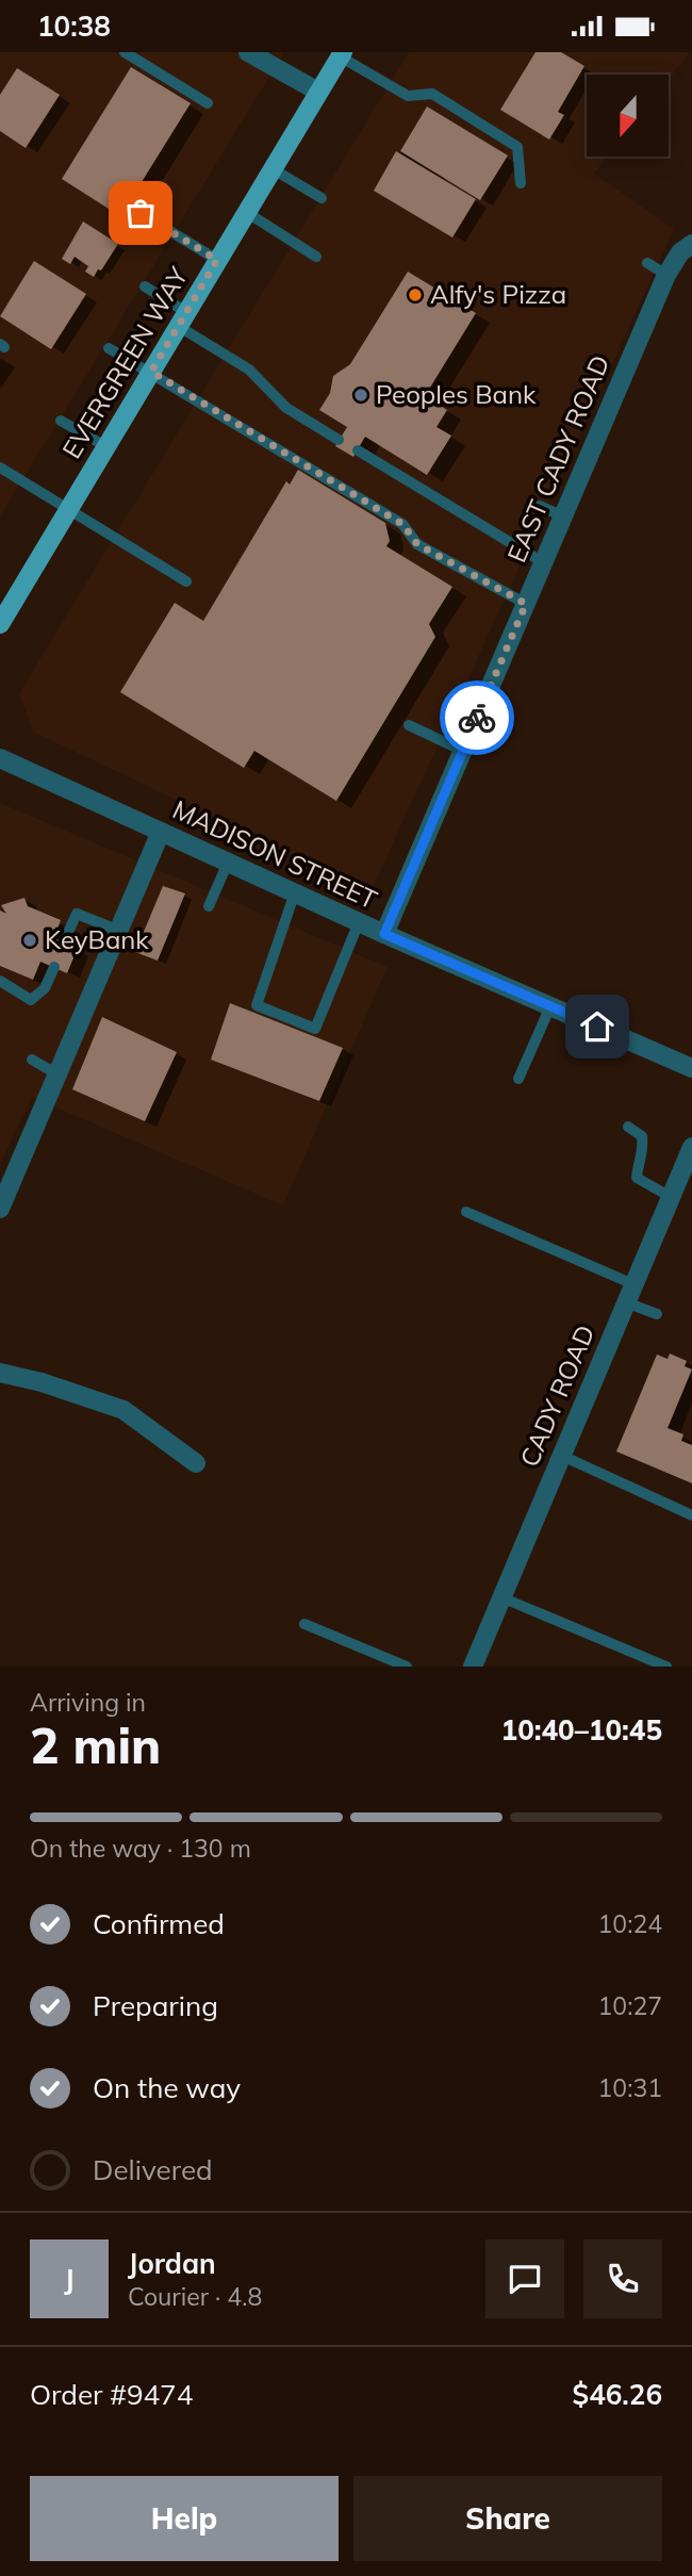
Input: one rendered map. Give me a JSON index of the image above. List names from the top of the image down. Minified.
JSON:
{"streets":{"main road":["EVERGREEN WAY"],"street":["EAST CADY ROAD","MADISON STREET","CADY ROAD"]},"crossings":[["EAST CADY ROAD","MADISON STREET"]],"places":["Alfy's Pizza","Peoples Bank","KeyBank"],"north":"bottom","page":{"status":"10:38","heading":["2 min","Arriving in","10:40–10:45"],"panel":["Jordan","Courier · 4.8","Order #9474","$46.26"],"bar":"On the way · 130 m","list":[["Confirmed","10:24"],["Preparing","10:27"],["On the way","10:31"],"Delivered"],"round":"J","buttons":["Help","Share"]}}
